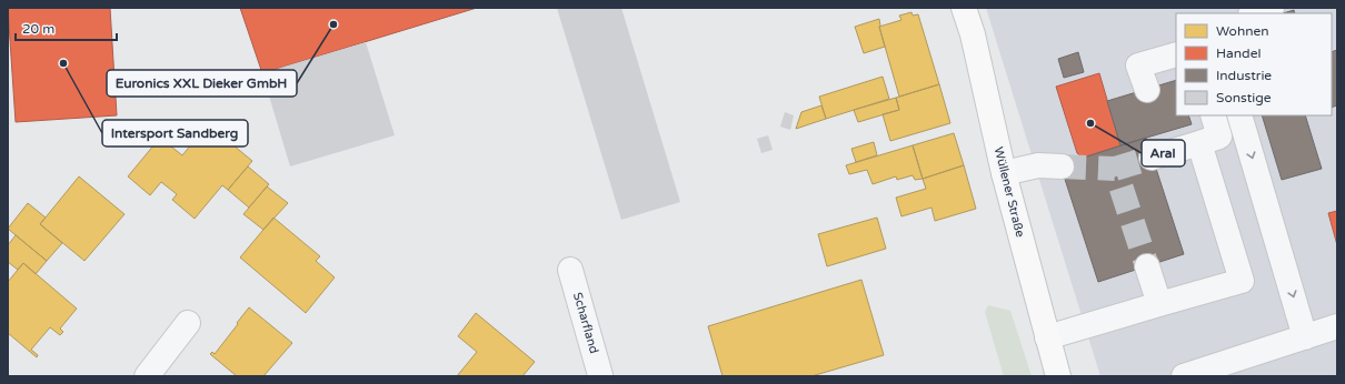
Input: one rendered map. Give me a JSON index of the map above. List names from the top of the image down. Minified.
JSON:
{"streets":{"main road":["Wüllener Straße"],"street":["Scharfland"]},"places":["Euronics XXL Dieker GmbH","Intersport Sandberg","Aral"],"legend":["Wohnen","Handel","Industrie","Sonstige"],"scale_bar":"20 m"}
